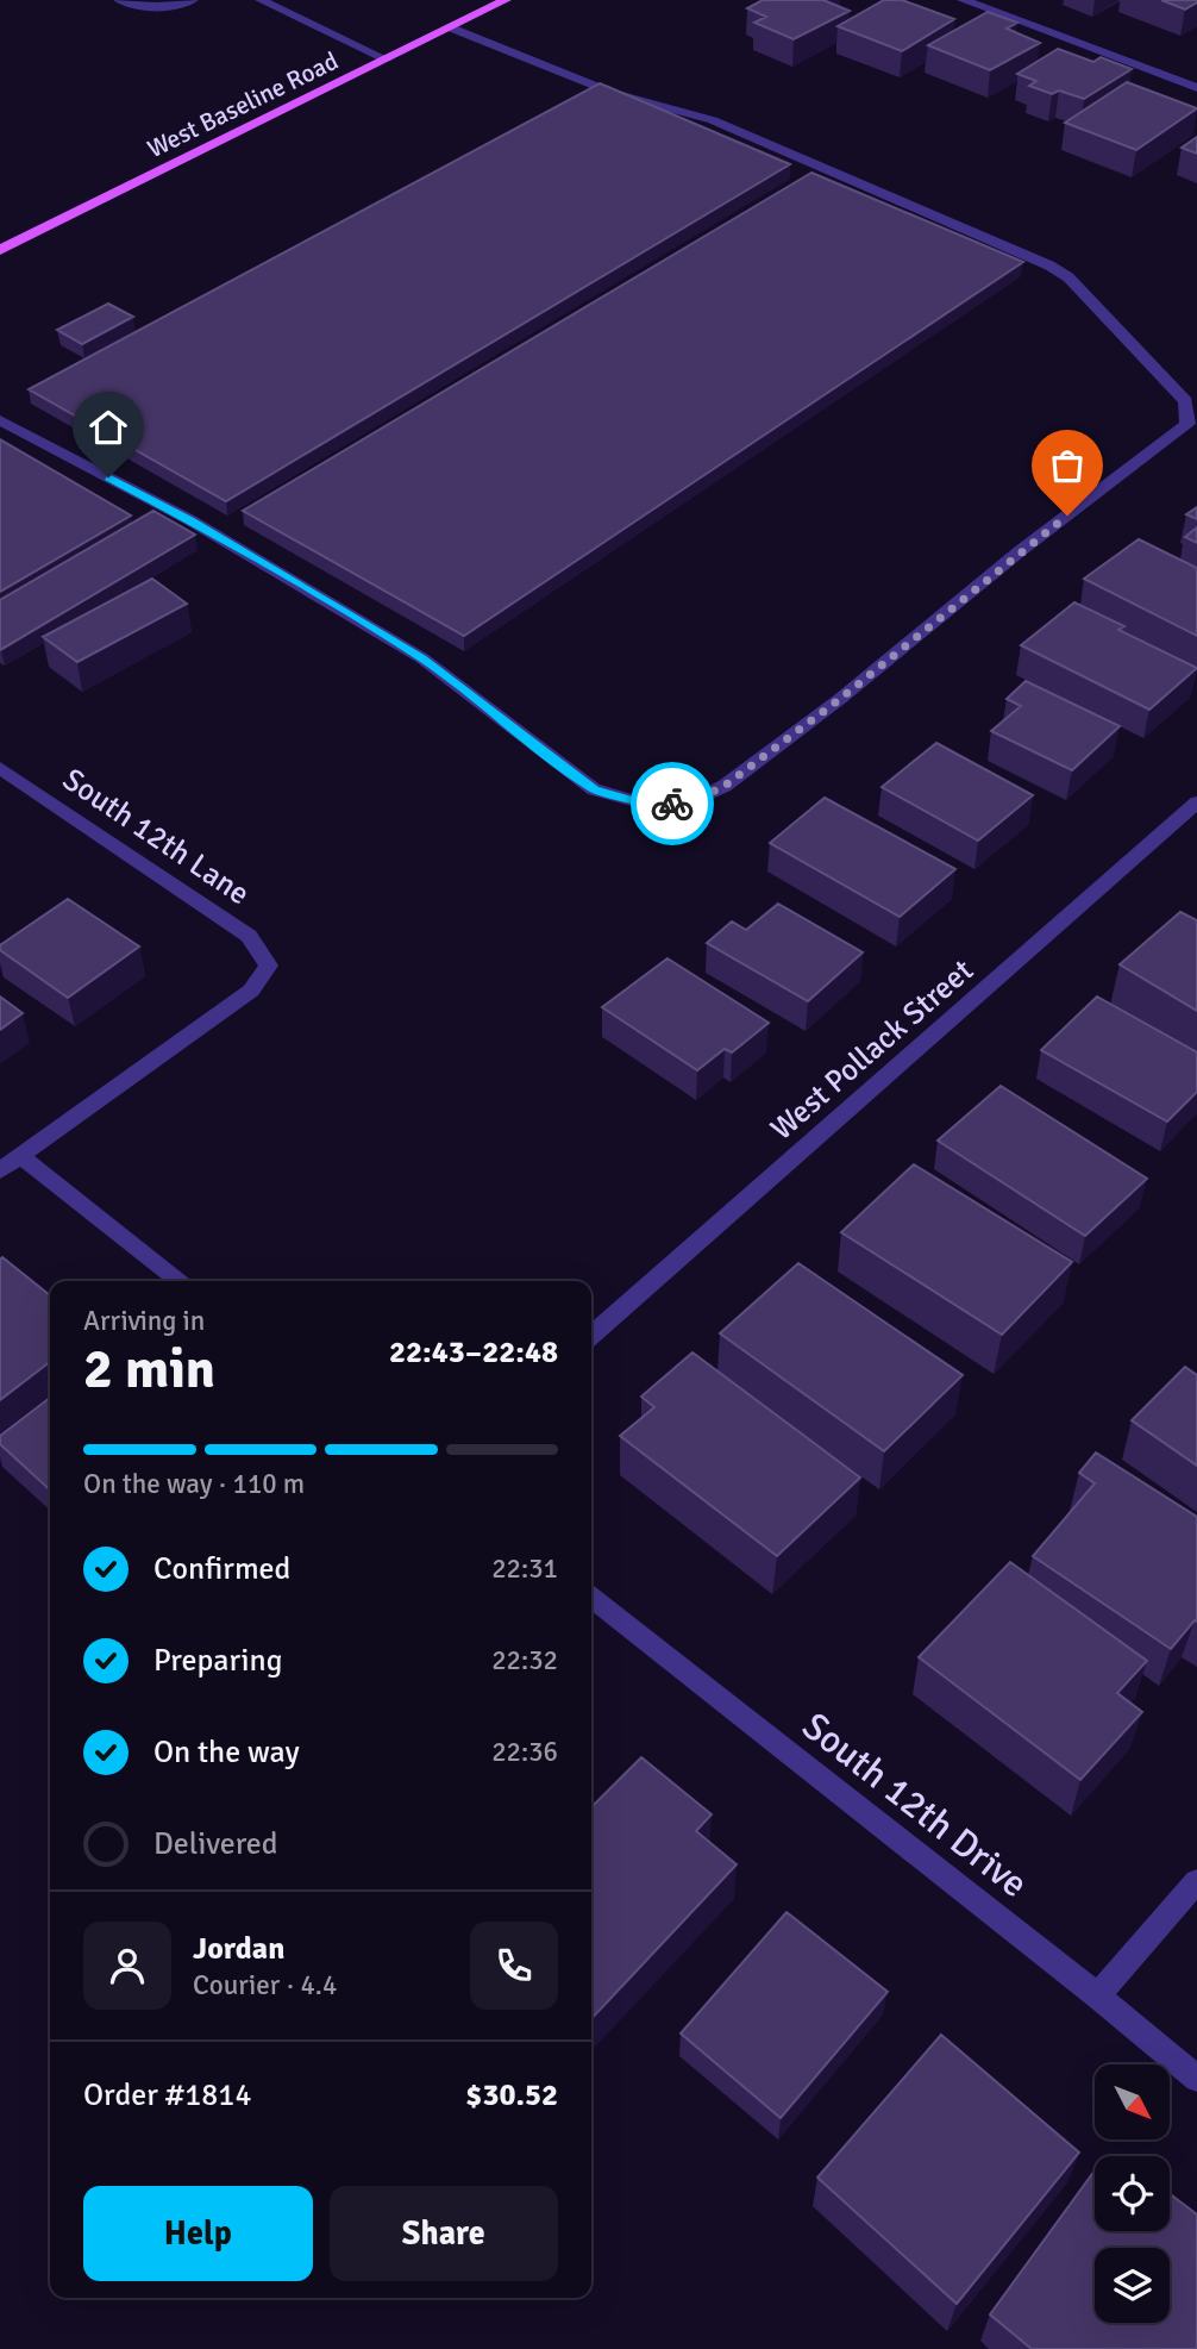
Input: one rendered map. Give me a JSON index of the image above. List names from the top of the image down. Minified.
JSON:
{"streets":{"main road":["West Baseline Road"],"street":["South 12th Lane","West Pollack Street","South 12th Drive"]},"north":"bottom right","page":{"heading":["2 min","Arriving in","22:43–22:48"],"panel":["Jordan","Courier · 4.4","Order #1814","$30.52"],"bar":"On the way · 110 m","list":[["Confirmed","22:31"],["Preparing","22:32"],["On the way","22:36"],"Delivered"],"buttons":["Help","Share"]}}
